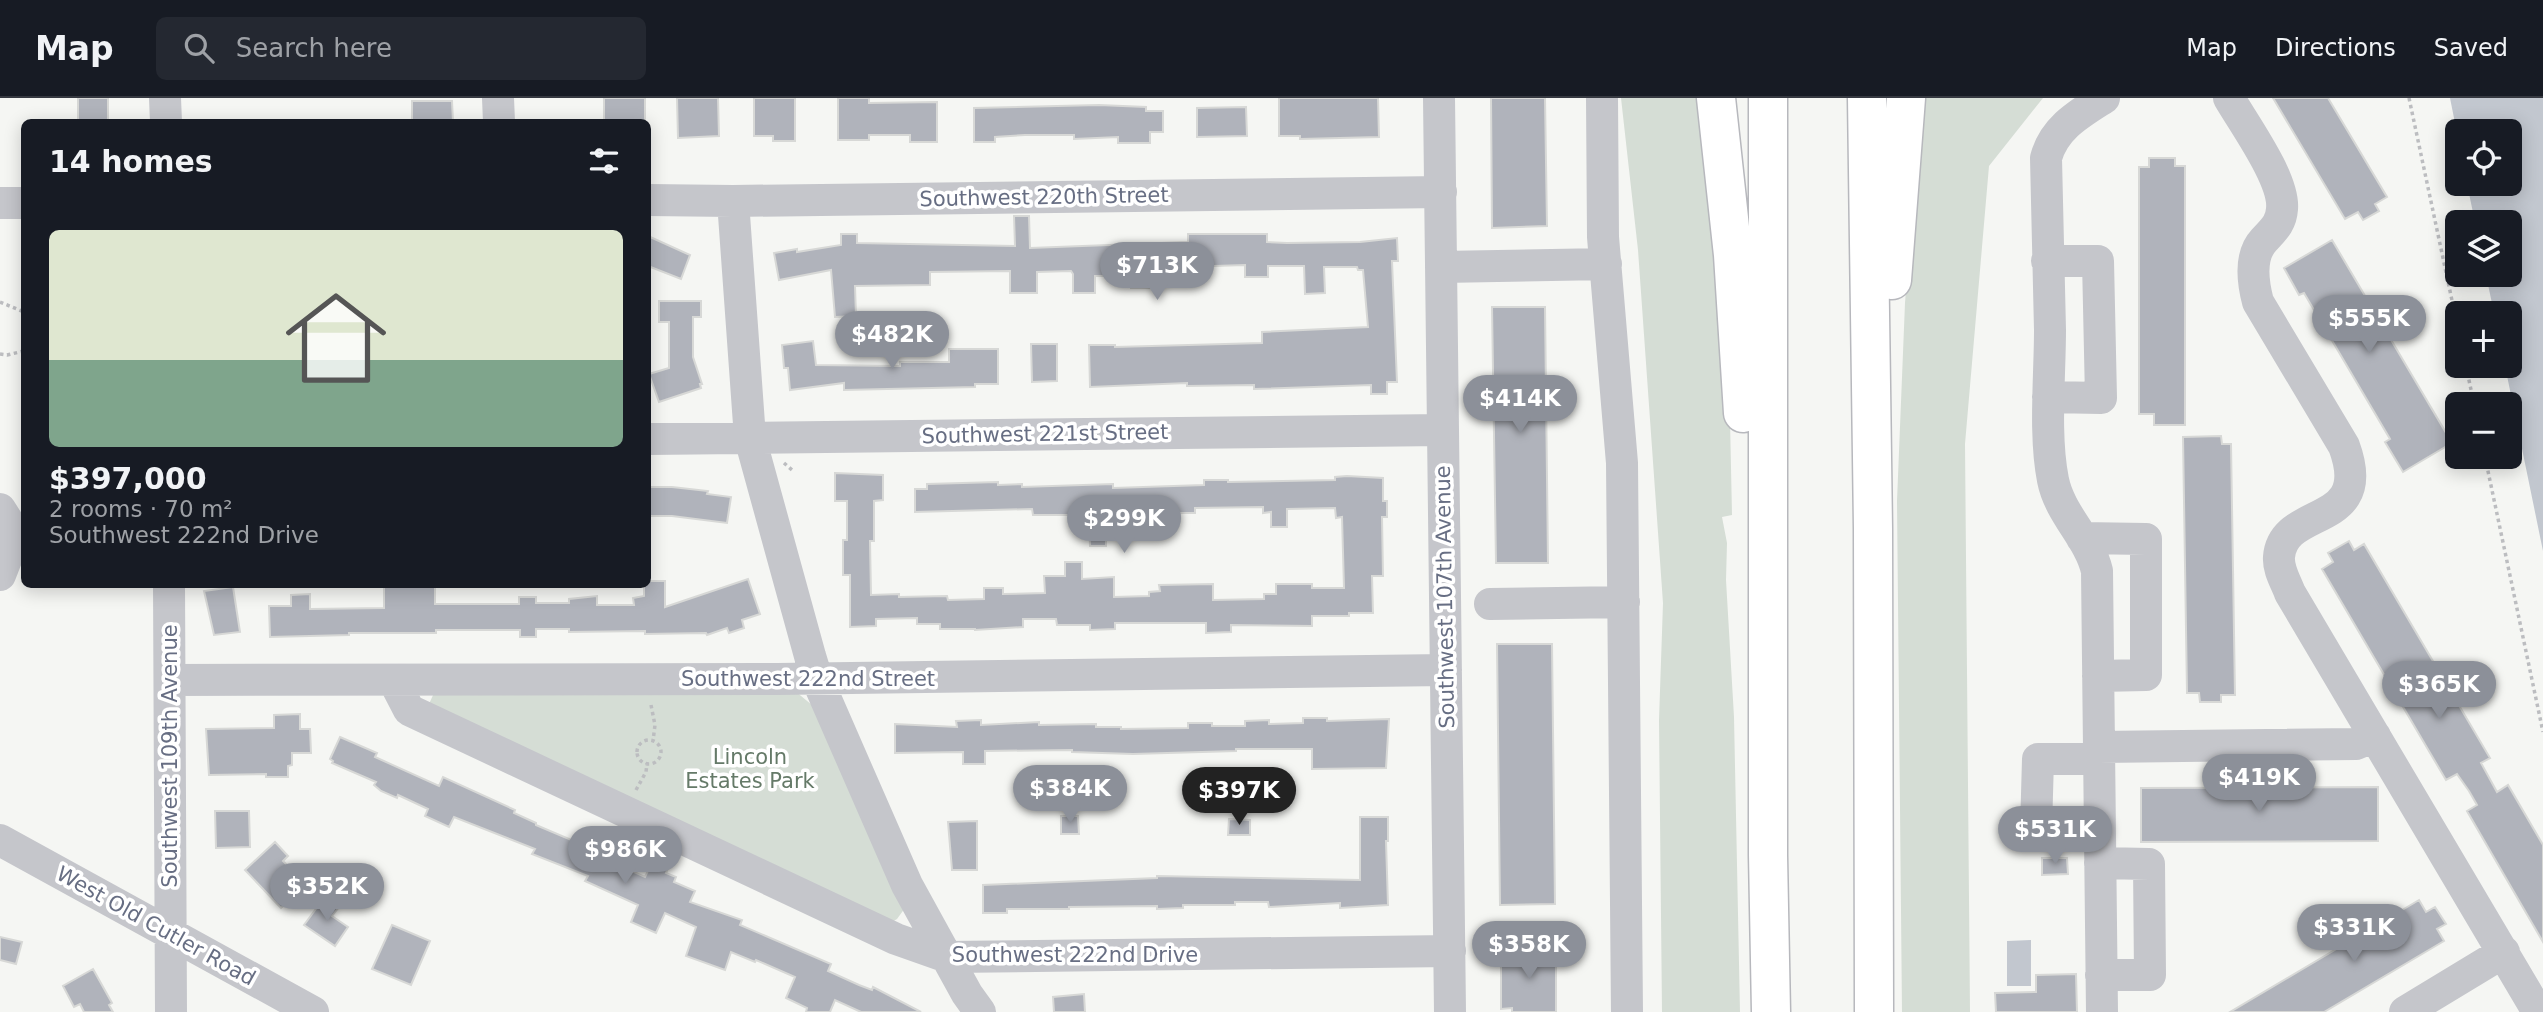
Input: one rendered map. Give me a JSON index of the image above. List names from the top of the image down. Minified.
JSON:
{"streets":{"street":["Southwest 220th Street","Southwest 221st Street","Southwest 107th Avenue","Southwest 222nd Street","Southwest 109th Avenue","West Old Cutler Road","Southwest 222nd Drive"]},"crossings":[["Southwest 220th Street","Southwest 107th Avenue"],["Southwest 221st Street","Southwest 107th Avenue"],["Southwest 107th Avenue","Southwest 222nd Street"],["Southwest 107th Avenue","Southwest 222nd Drive"],["Southwest 222nd Street","Southwest 109th Avenue"],["Southwest 222nd Street","Southwest 222nd Drive"],["Southwest 109th Avenue","West Old Cutler Road"]],"parks":["Lincoln Estates Park"],"page":{"header":"Map","search":"Search here","nav":["Map","Directions","Saved"],"map_buttons":["+","−"],"heading":"14 homes","list":[{"name":"$397,000","note":"2 rooms · 70 m² · Southwest 222nd Drive"}],"price":["$713K","$555K","$482K","$414K","$299K","$365K","$419K","$384K","$397K","$531K","$986K","$352K","$331K","$358K"]}}
